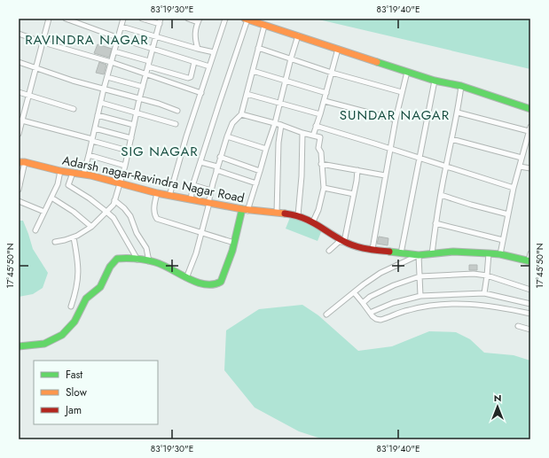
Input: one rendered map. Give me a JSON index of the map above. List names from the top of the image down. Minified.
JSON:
{"streets":{"street":["Adarsh nagar-Ravindra Nagar Road"]},"districts":["RAVINDRA NAGAR","SUNDAR NAGAR","SIG NAGAR"],"legend":["Fast","Slow","Jam"],"north":"top","coordinates":["83°19'30\"E","83°19'40\"E","17°45'50\"N"]}
